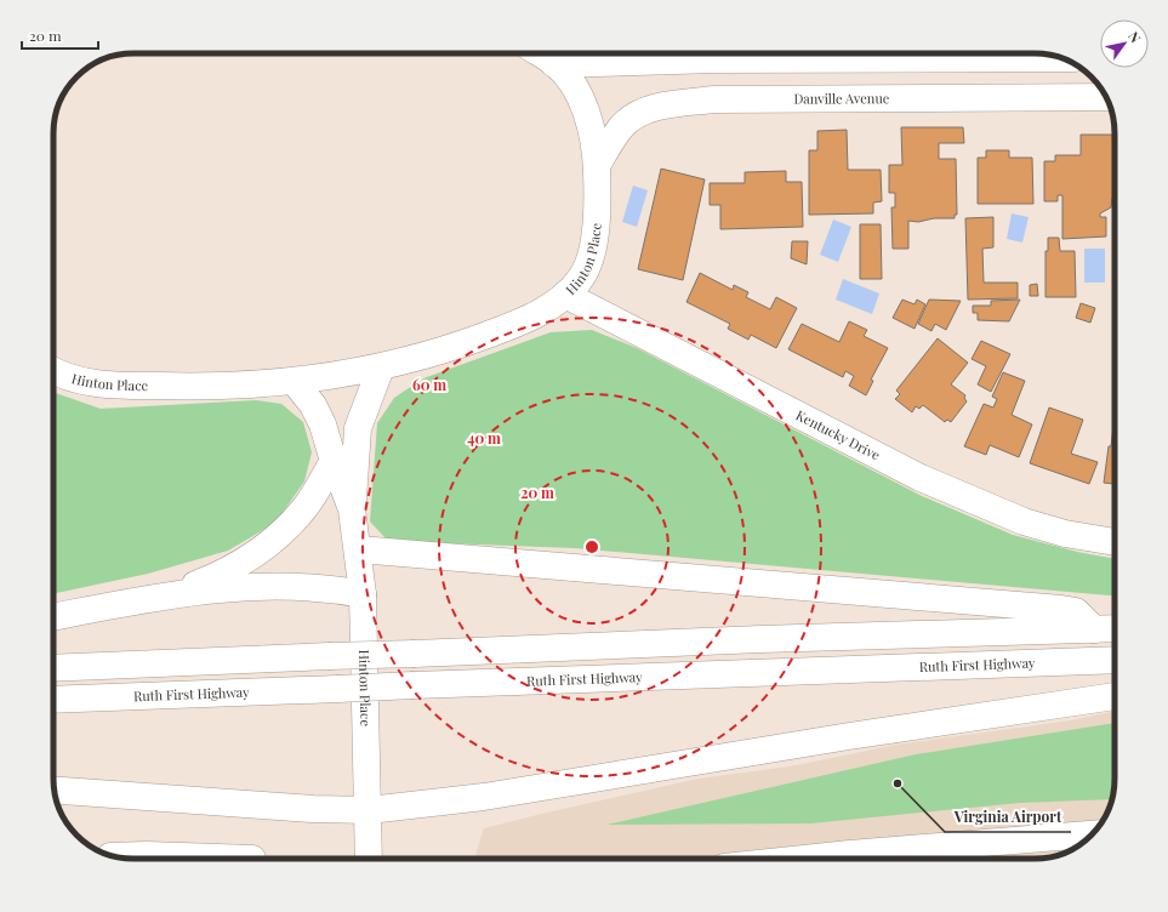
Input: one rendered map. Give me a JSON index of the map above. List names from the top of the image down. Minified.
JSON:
{"streets":{"main road":["Danville Avenue","Hinton Place","Kentucky Drive","Ruth First Highway"]},"crossings":[["Danville Avenue","Hinton Place"],["Hinton Place","Kentucky Drive"]],"places":["Virginia Airport"],"scale_bar":"20 m","north":"top right","rings":["60 m","40 m","20 m"]}
